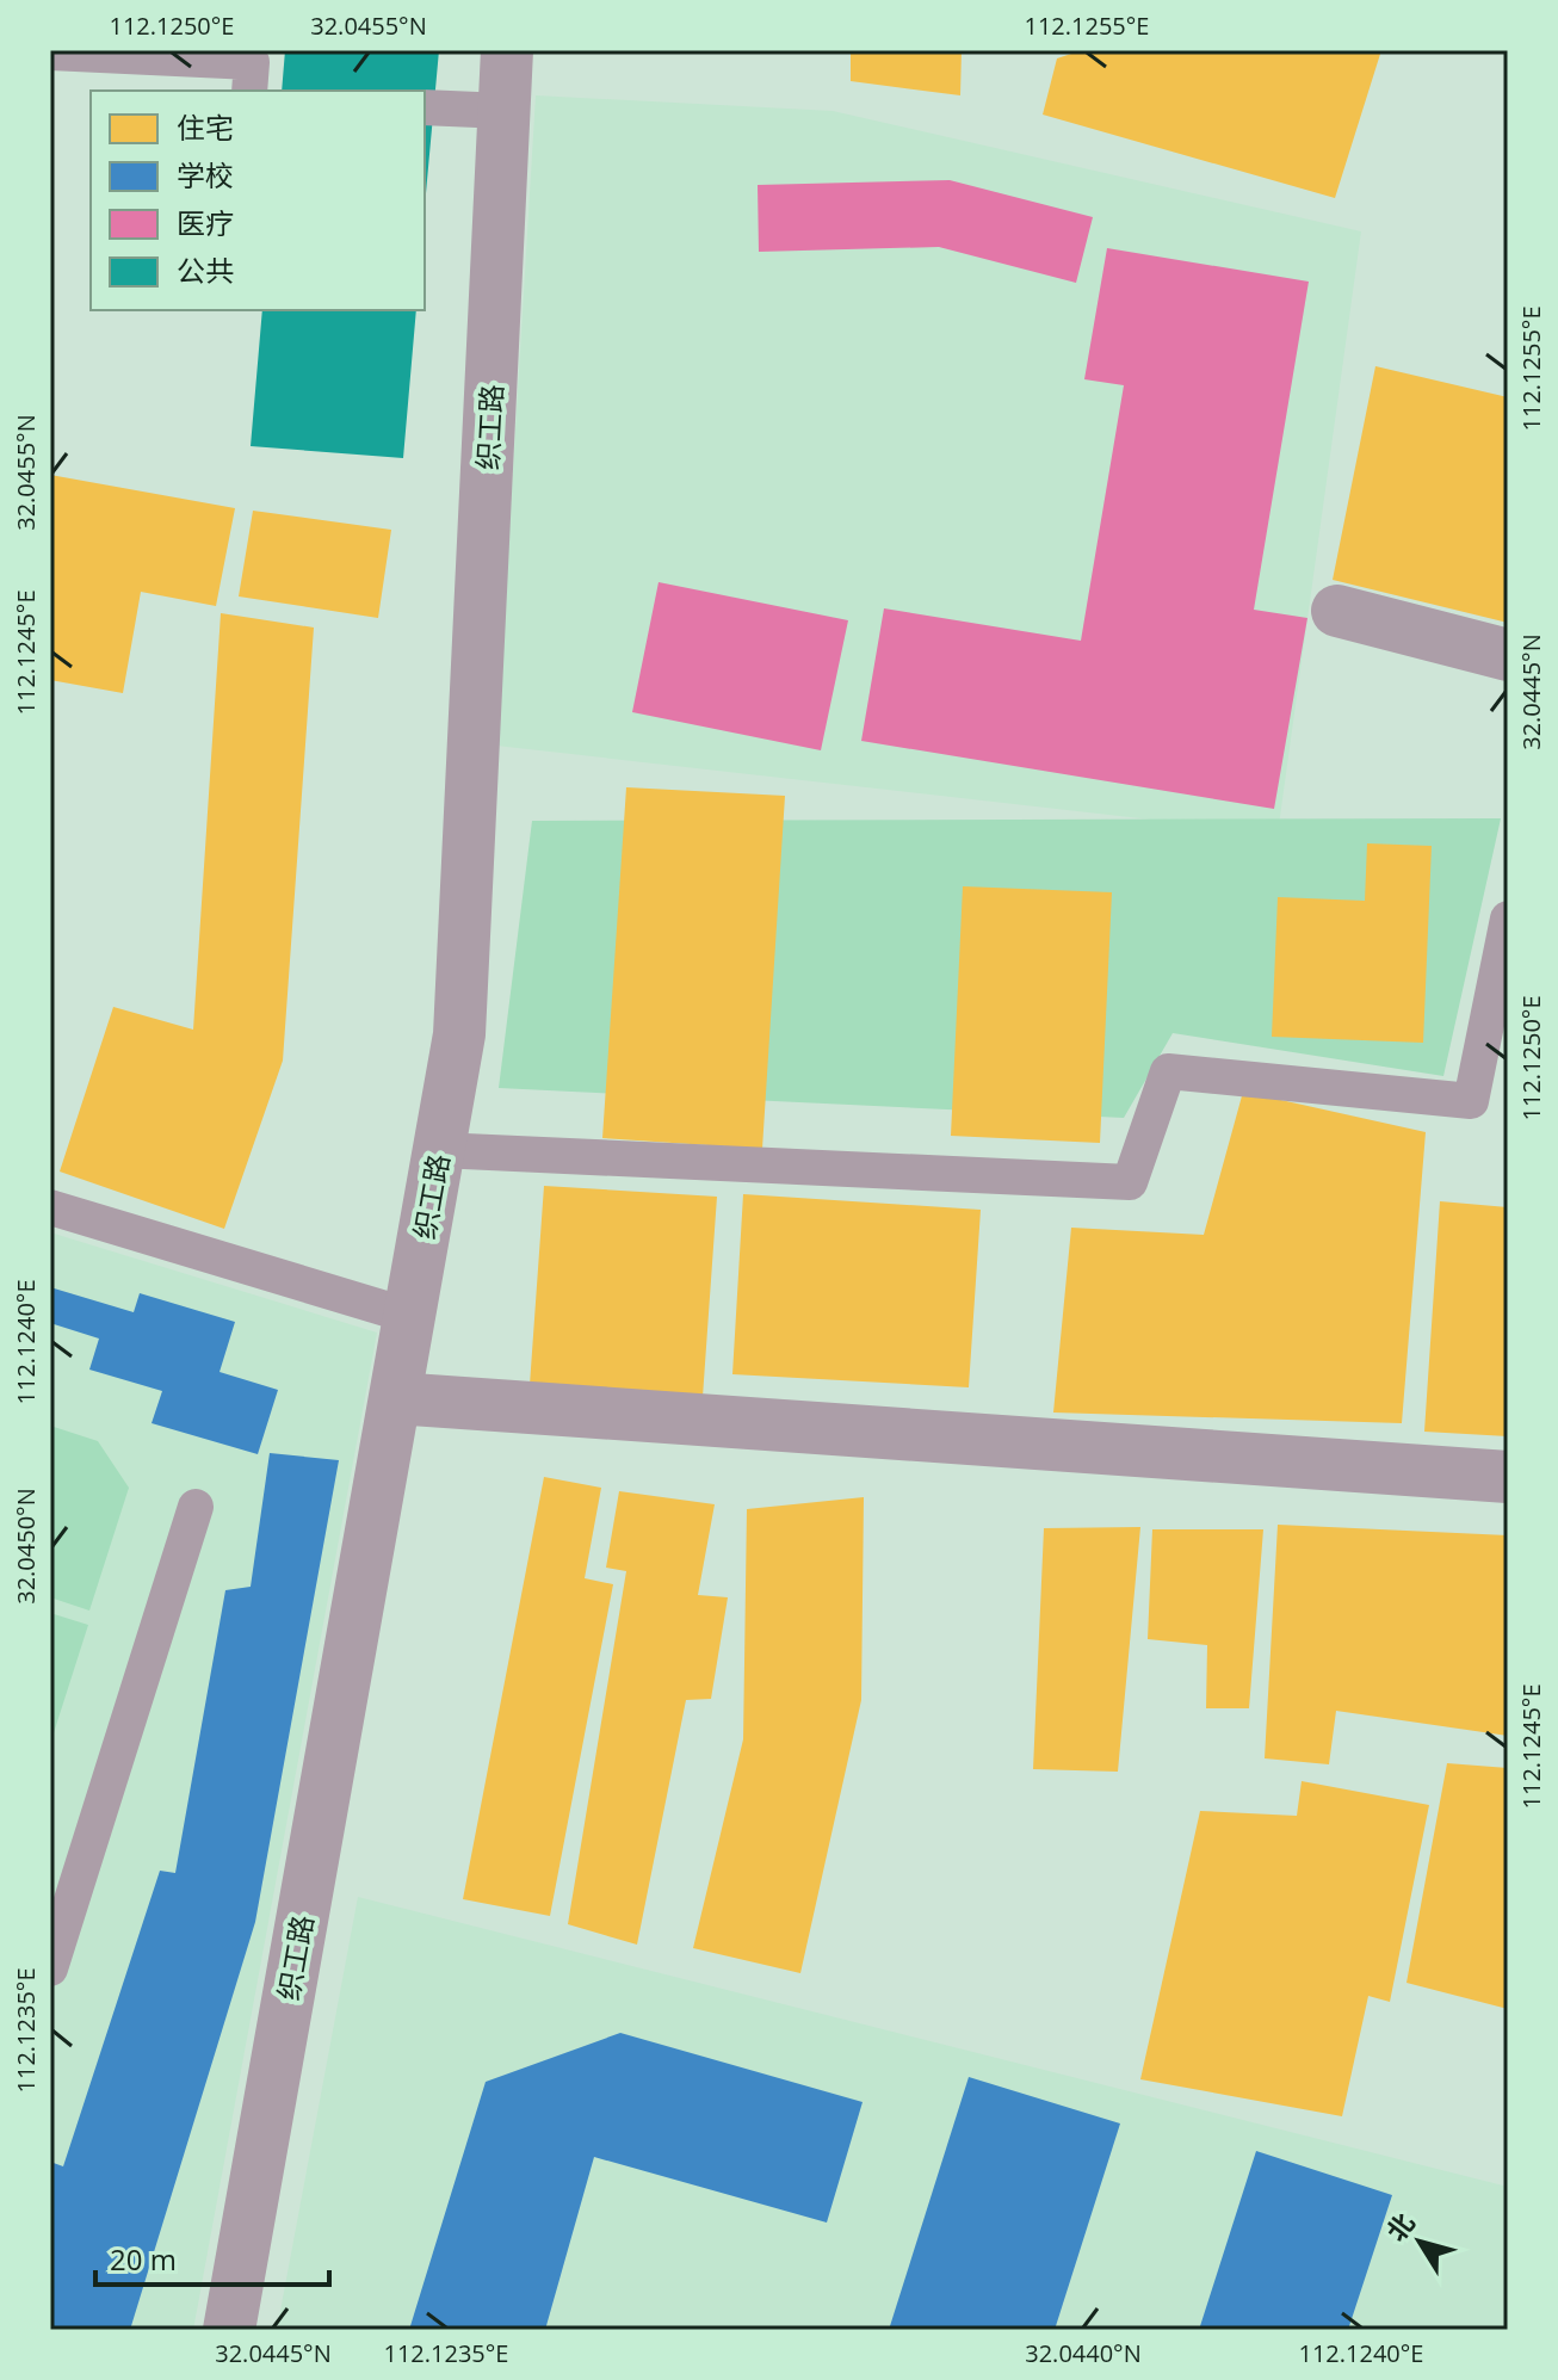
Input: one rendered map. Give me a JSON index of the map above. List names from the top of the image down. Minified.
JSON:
{"streets":{"street":["织工路"]},"legend":["住宅","学校","医疗","公共"],"scale_bar":"20 m","north":"top left","coordinates":["112.1250°E","32.0455°N","112.1255°E","112.1245°E","32.0445°N","112.1240°E","32.0450°N","112.1235°E","32.0440°N"]}
